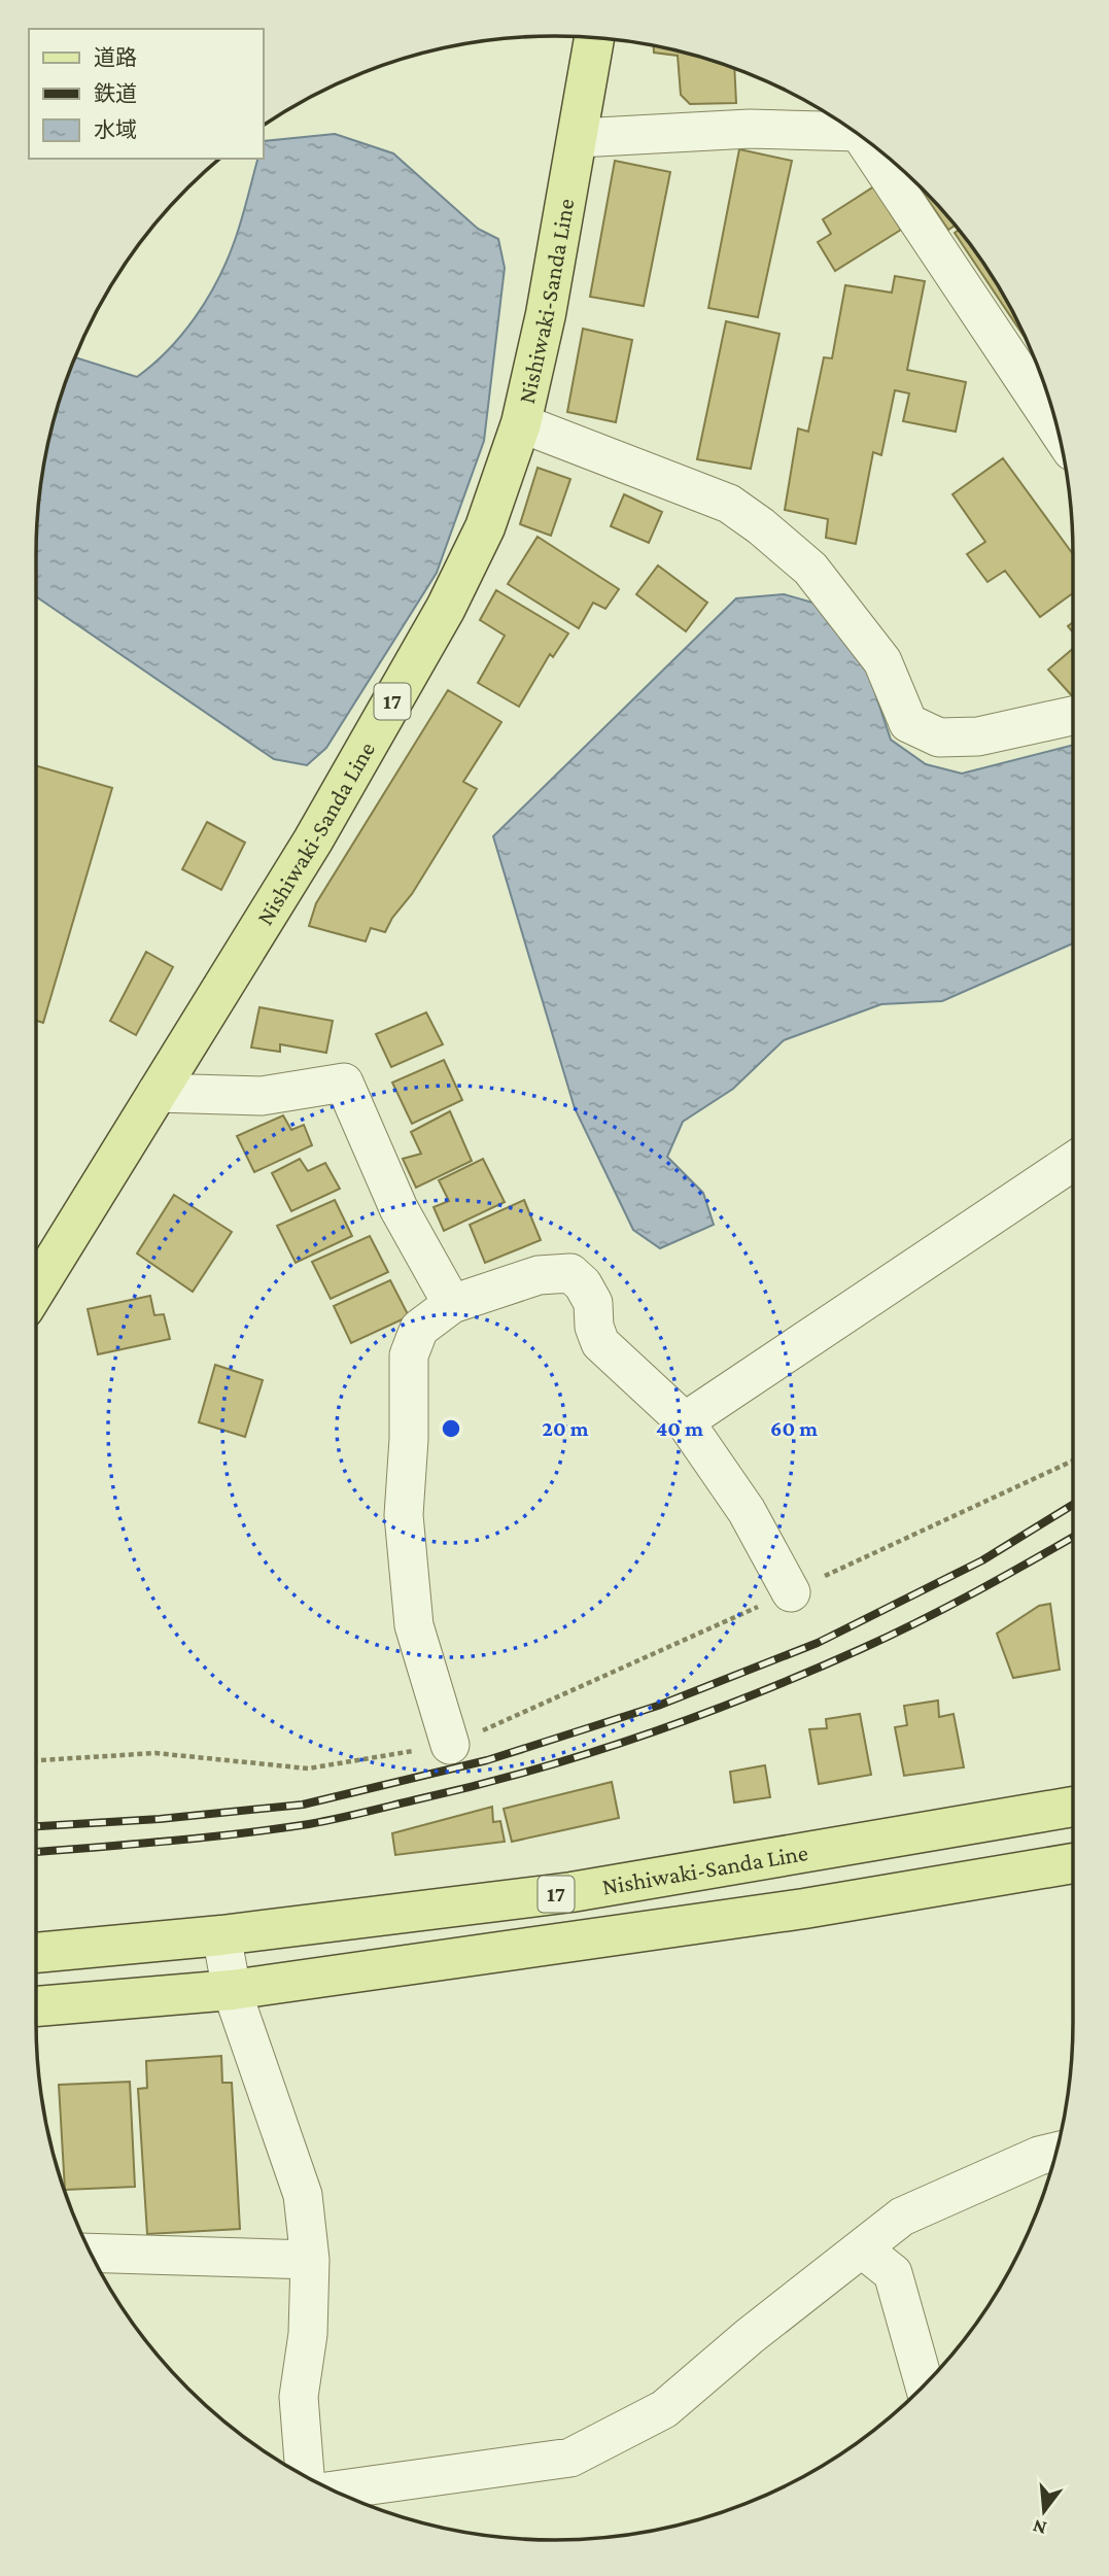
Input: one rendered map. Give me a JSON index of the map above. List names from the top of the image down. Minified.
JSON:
{"streets":{"main road":["Nishiwaki-Sanda Line","17"]},"legend":["道路","鉄道","水域"],"north":"bottom","rings":["20 m","40 m","60 m"]}
